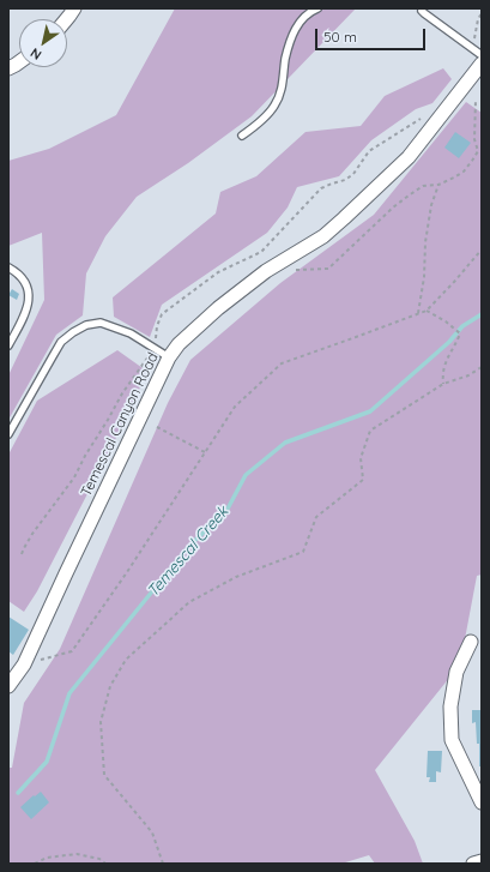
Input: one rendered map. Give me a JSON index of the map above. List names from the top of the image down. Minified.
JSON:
{"streets":{"street":["Temescal Canyon Road"]},"water":["Temescal Creek"],"scale_bar":"50 m","north":"bottom left"}
